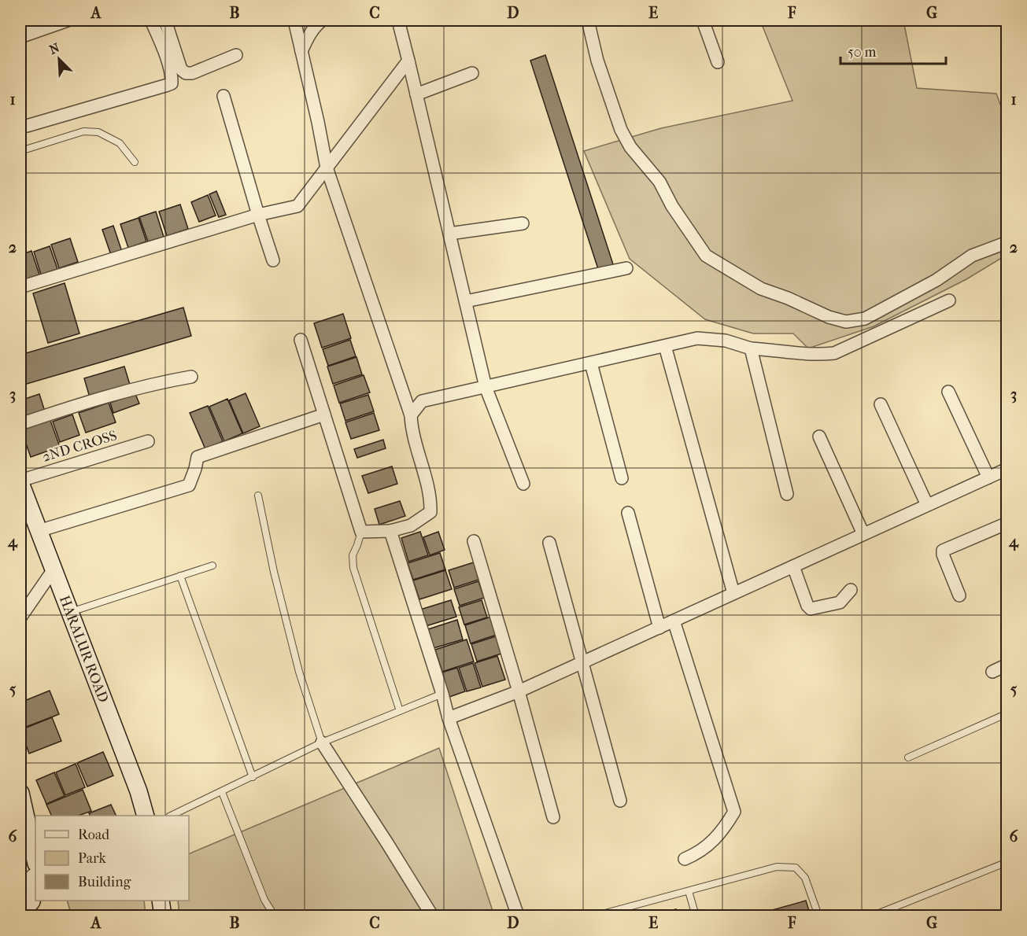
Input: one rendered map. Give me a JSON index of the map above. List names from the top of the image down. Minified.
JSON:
{"streets":{"street":["2ND CROSS","HARALUR ROAD"]},"crossings":[["2ND CROSS","HARALUR ROAD"]],"legend":["Road","Park","Building"],"scale_bar":"50 m","north":"top left","grid":{"columns":["A","B","C","D","E","F","G"],"rows":["1","2","3","4","5","6"]}}
